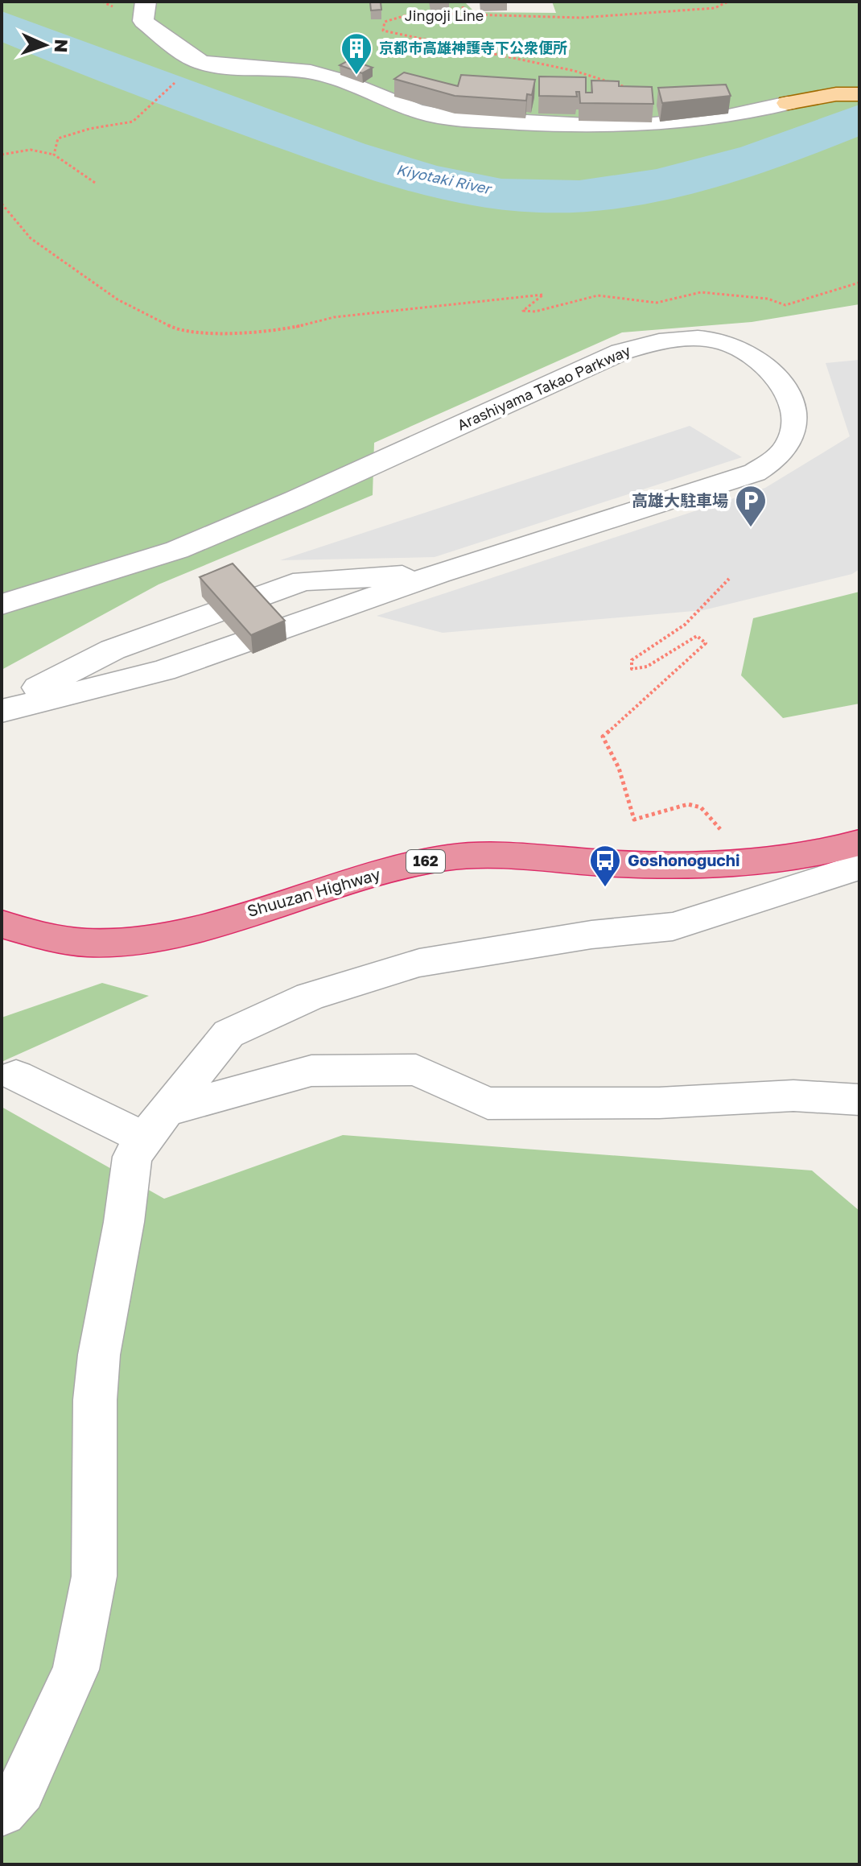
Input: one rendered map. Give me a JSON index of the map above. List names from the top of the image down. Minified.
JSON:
{"streets":{"highway":["162","Shuuzan Highway"],"street":["Arashiyama Takao Parkway"],"path":["Jingoji Line"]},"water":["Kiyotaki River"],"places":{"building":["京都市高雄神護寺下公衆便所"],"parking":["高雄大駐車場"],"bus stop":["Goshonoguchi"]},"north":"right"}
